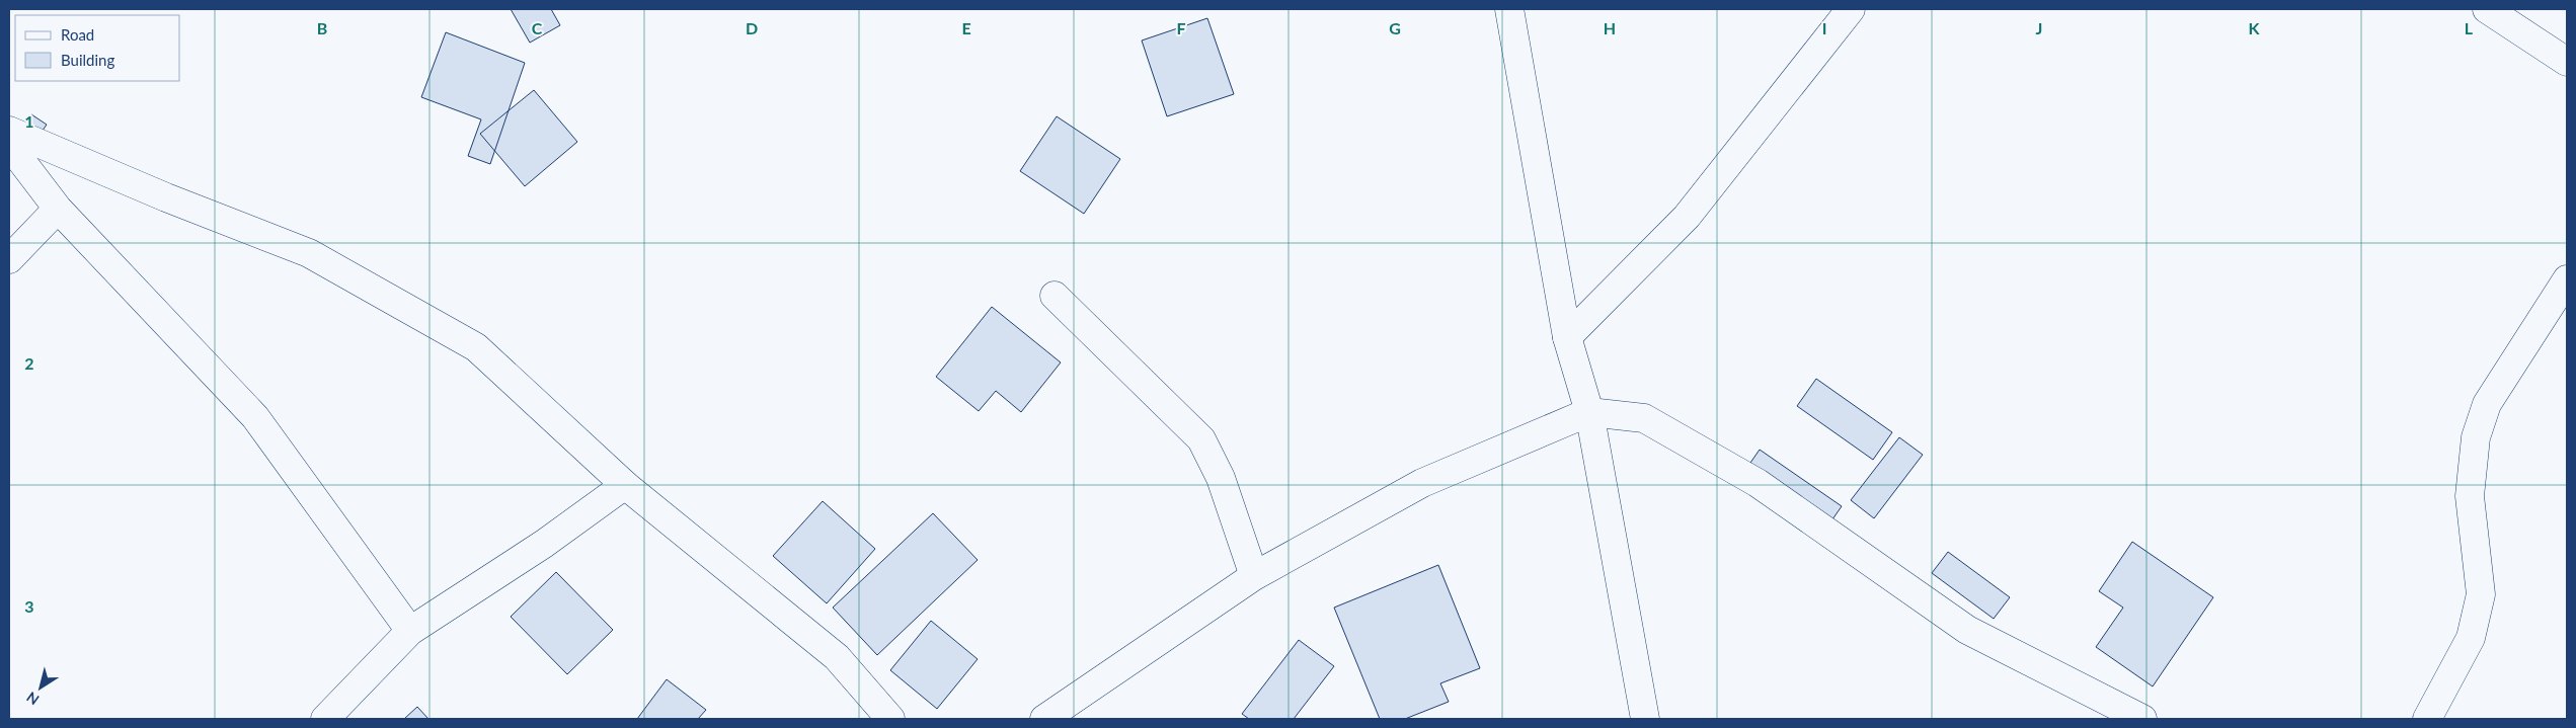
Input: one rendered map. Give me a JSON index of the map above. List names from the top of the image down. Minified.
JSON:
{"legend":["Road","Building"],"north":"bottom left","grid":{"columns":["B","C","D","E","F","G","H","I","J","K","L"],"rows":["1","2","3"]}}
